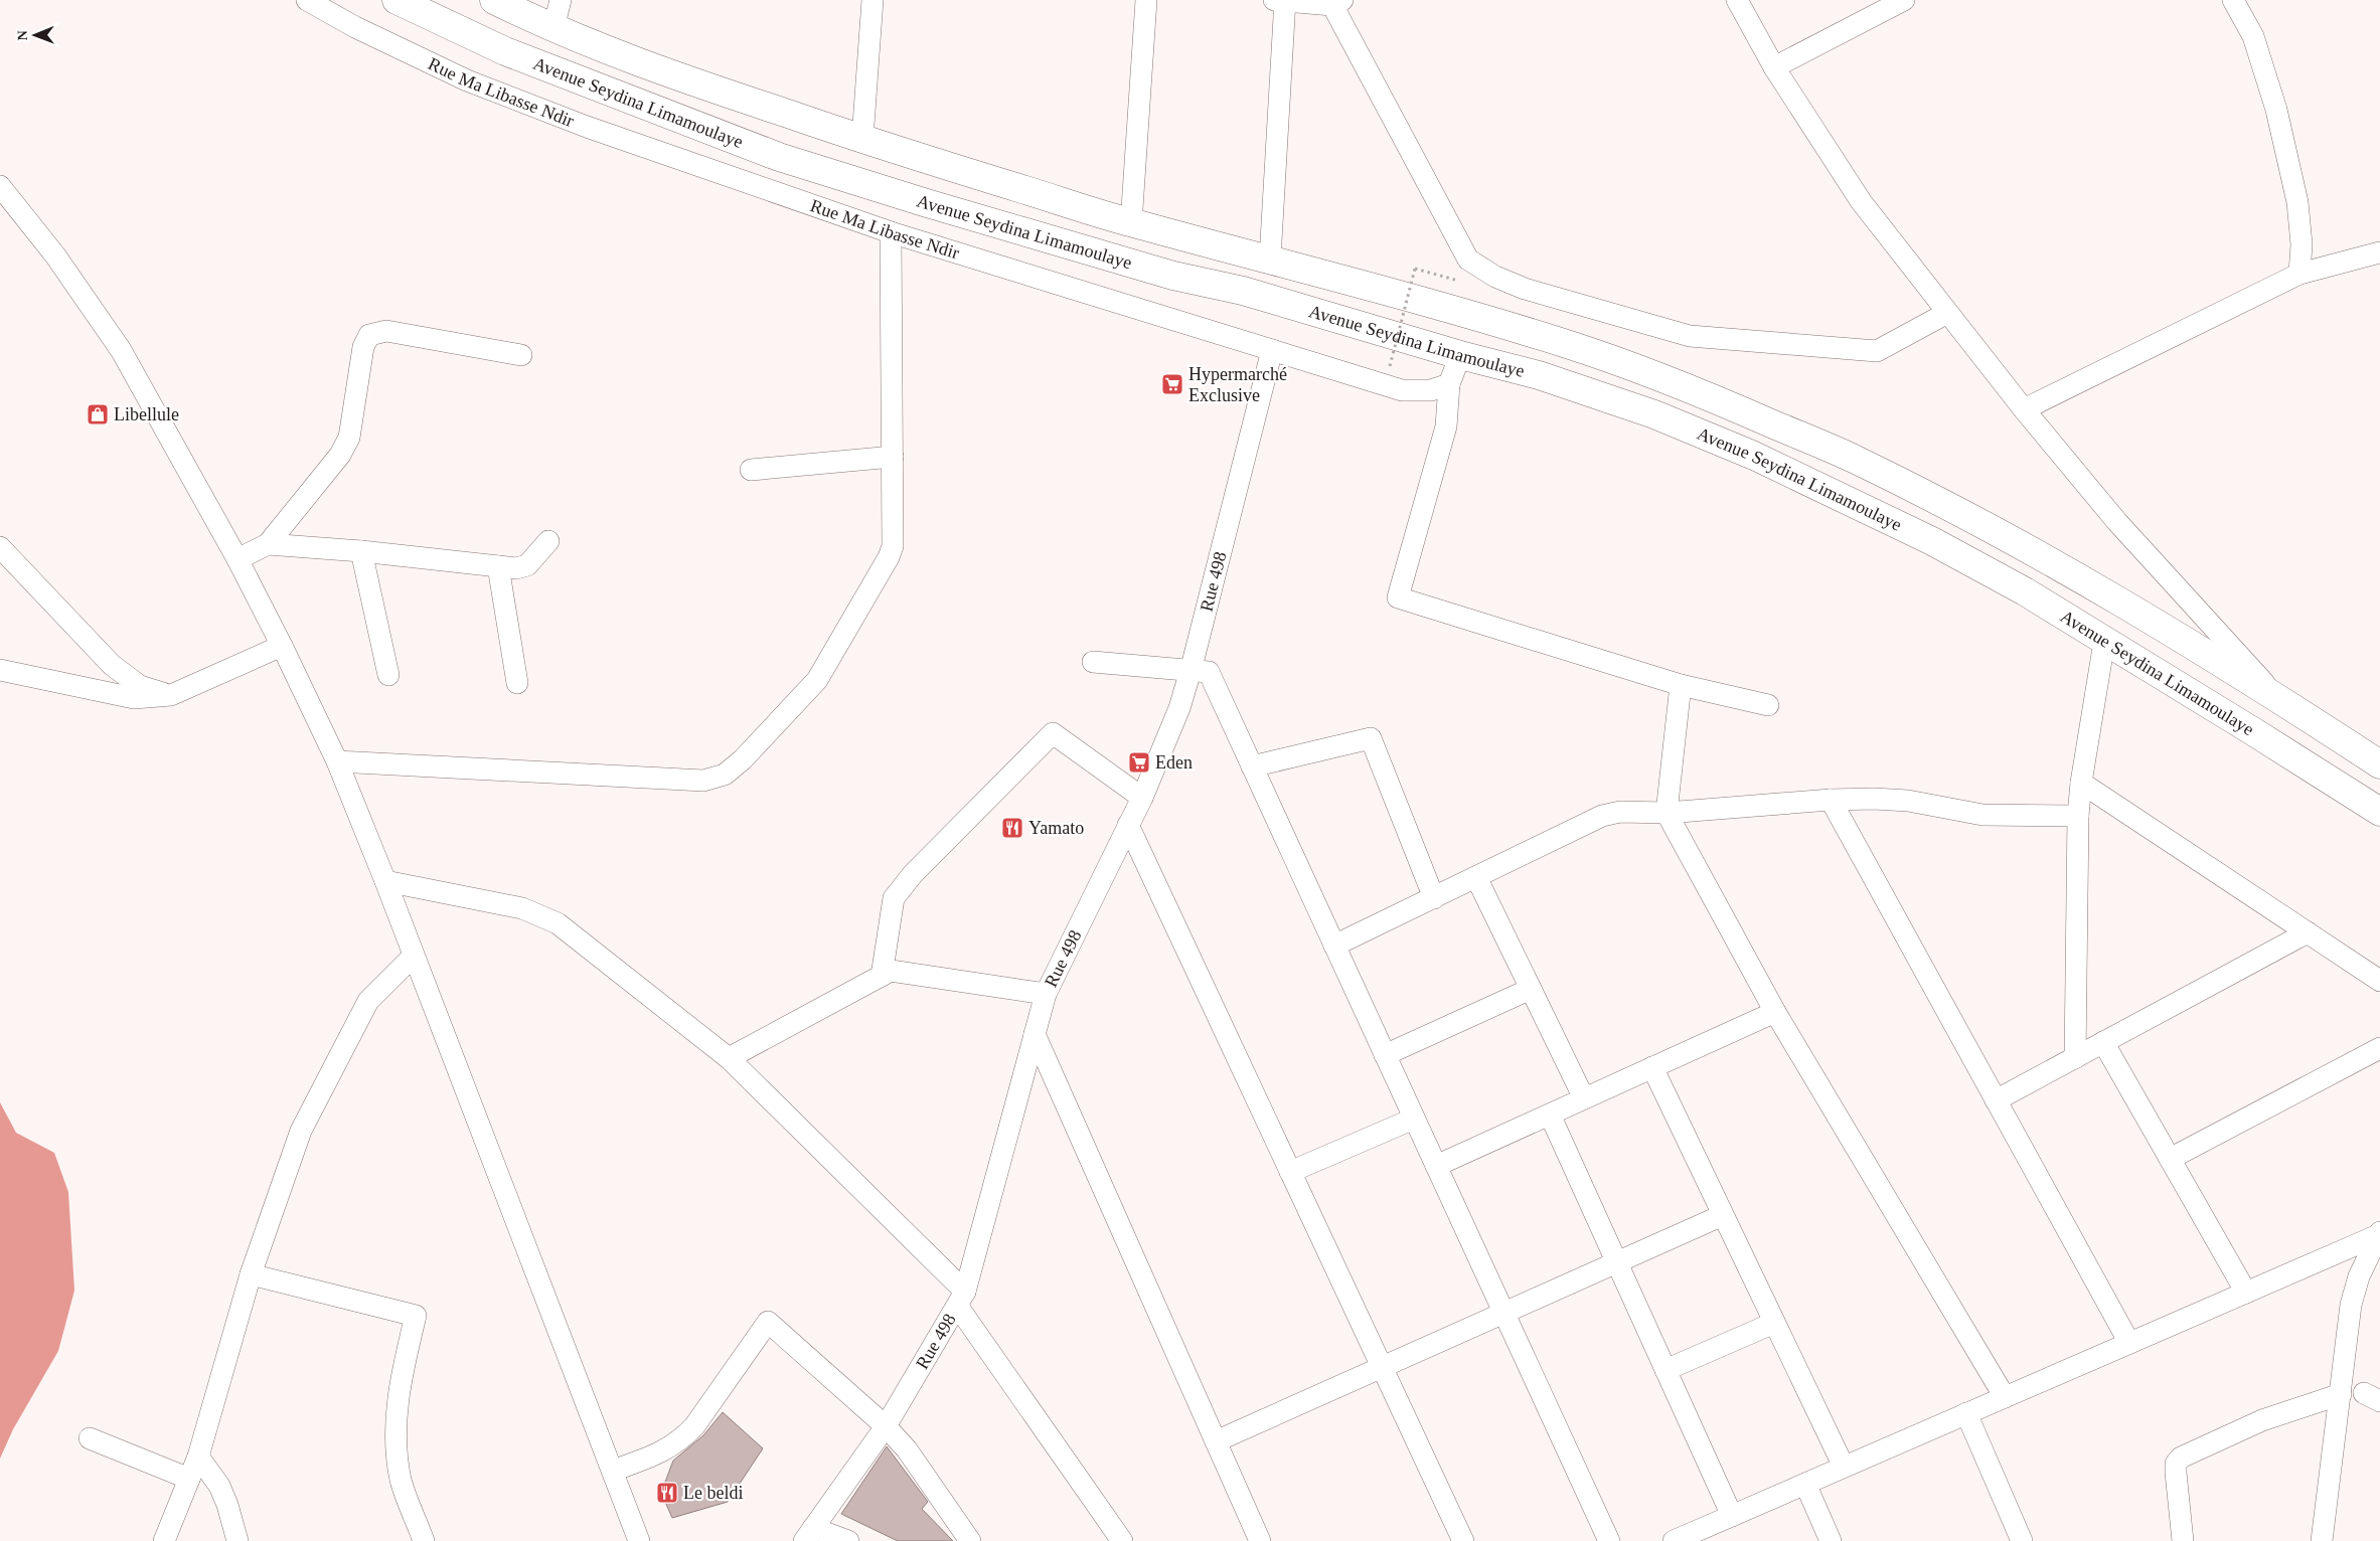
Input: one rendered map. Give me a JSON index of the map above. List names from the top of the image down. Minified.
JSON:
{"streets":{"highway":["Avenue Seydina Limamoulaye"],"street":["Rue Ma Libasse Ndir","Rue 498"]},"crossings":[["Rue Ma Libasse Ndir","Rue 498"]],"places":{"supermarket":["Hypermarché Exclusive","Eden"],"shop":["Libellule"],"restaurant":["Yamato","Le beldi"]},"north":"left"}
